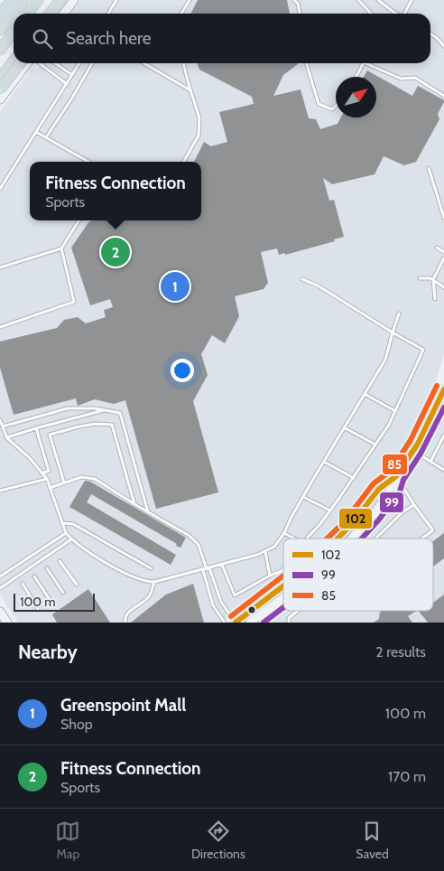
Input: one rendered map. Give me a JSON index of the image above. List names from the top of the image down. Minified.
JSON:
{"lines":["transit line 85","transit line 102","transit line 99"],"legend":["102","99","85"],"scale_bar":"100 m","north":"top right","page":{"search":"Search here","popup":["Fitness Connection","Sports"],"pins":["2","1"],"scale":"100 m","heading":["Nearby","2 results"],"list":[{"mark":"1","name":"Greenspoint Mall","note":"Shop","value":"100 m"},{"mark":"2","name":"Fitness Connection","note":"Sports","value":"170 m"}],"nav":["Map","Directions","Saved"]}}
